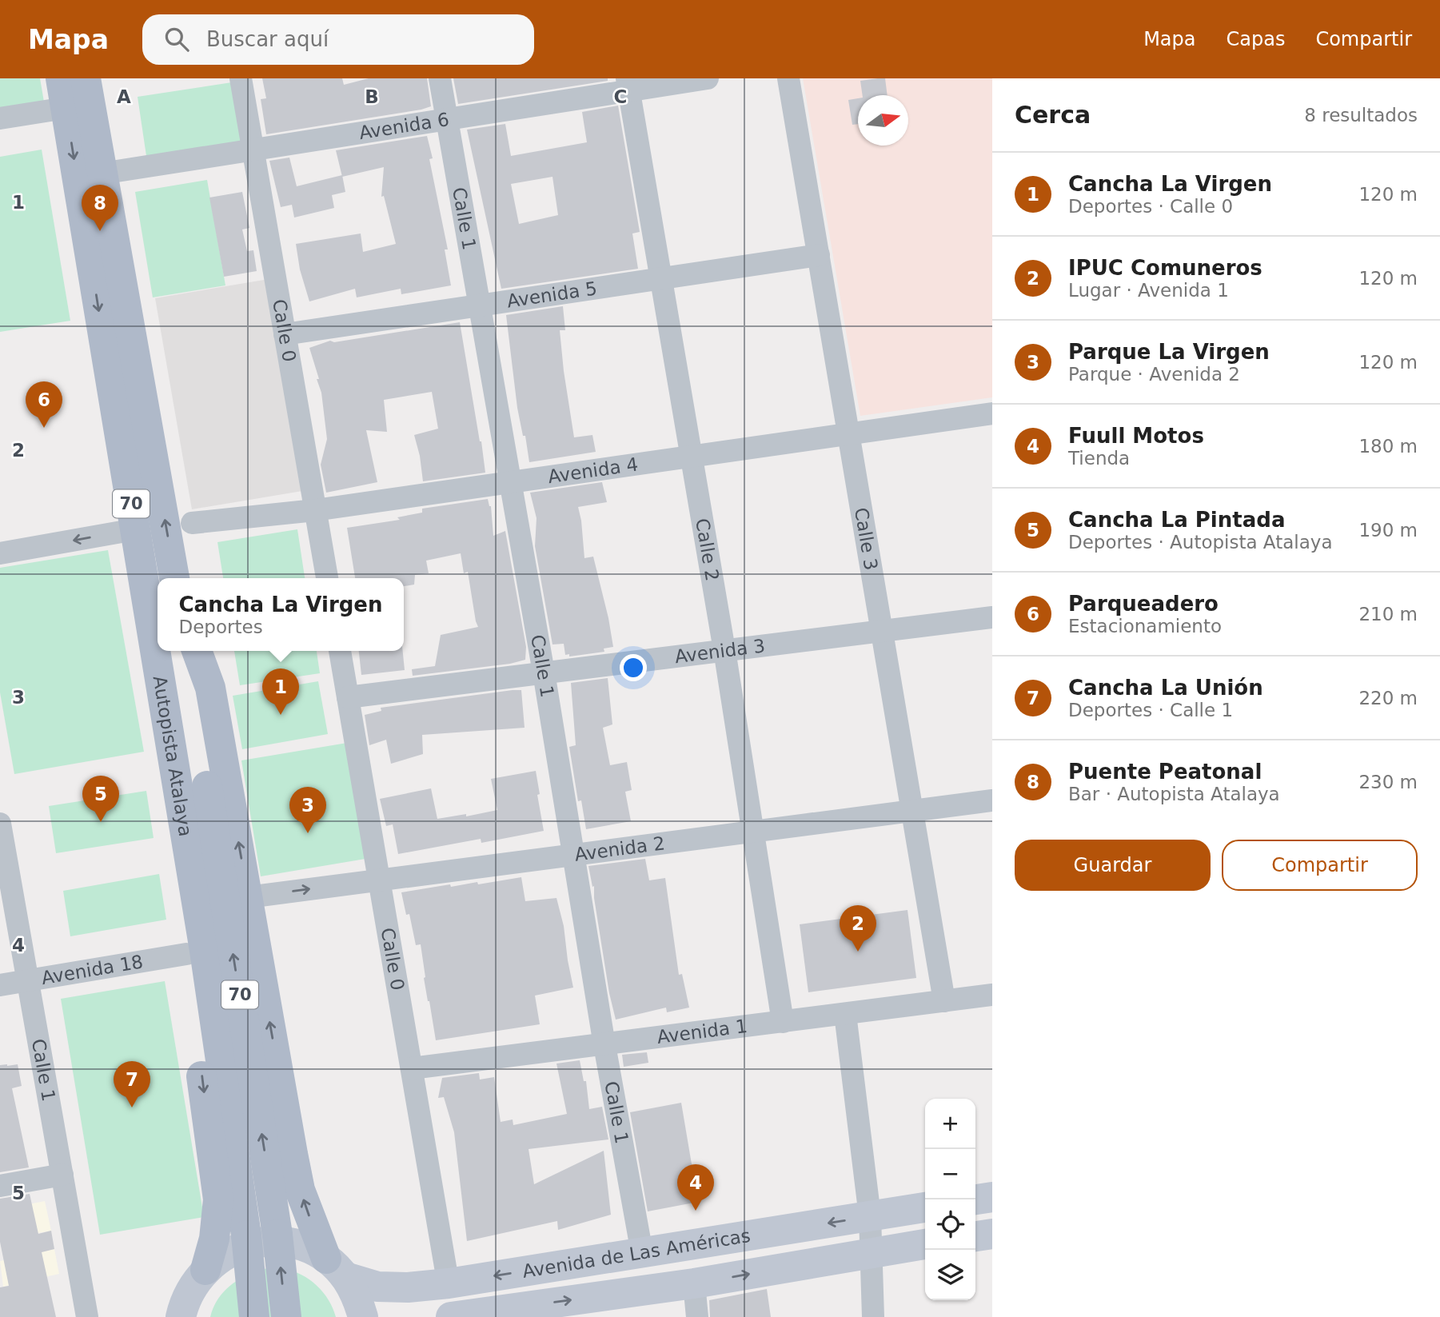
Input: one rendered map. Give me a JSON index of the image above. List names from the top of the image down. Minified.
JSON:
{"streets":{"main road":["70","Autopista Atalaya","Avenida de Las Américas"],"street":["Avenida 6","Calle 1","Avenida 5","Calle 0","Avenida 4","Calle 3","Calle 2","Avenida 3","Avenida 2","Avenida 18","Avenida 1"]},"crossings":[["Avenida 6","Calle 1"],["Avenida 6","Calle 0"],["Avenida 6","70"],["Avenida 6","Calle 2"],["Calle 1","Avenida 5"],["Calle 1","Avenida 4"],["Calle 1","Avenida 3"],["Calle 1","Avenida 2"],["Calle 1","Avenida 18"],["Calle 1","Avenida 1"],["Calle 1","Avenida de Las Américas"],["Avenida 5","Calle 0"],["Avenida 5","Calle 3"],["Avenida 5","Calle 2"],["Calle 0","Avenida 4"],["Calle 0","Avenida 3"],["Calle 0","Avenida 2"],["Calle 0","Avenida 1"],["Avenida 4","Calle 3"],["Avenida 4","Calle 2"],["Calle 3","Avenida 3"],["Calle 3","Avenida 2"],["Calle 3","Avenida 1"],["Calle 2","Avenida 3"],["Calle 2","Avenida 2"],["Calle 2","Avenida 1"]],"north":"right","page":{"header":"Mapa","search":"Buscar aquí","nav":["Mapa","Capas","Compartir"],"heading":["Cerca","8 resultados"],"list":[{"mark":"1","name":"Cancha La Virgen","note":"Deportes · Calle 0","value":"120 m"},{"mark":"2","name":"IPUC Comuneros","note":"Lugar · Avenida 1","value":"120 m"},{"mark":"3","name":"Parque La Virgen","note":"Parque · Avenida 2","value":"120 m"},{"mark":"4","name":"Fuull Motos","note":"Tienda","value":"180 m"},{"mark":"5","name":"Cancha La Pintada","note":"Deportes · Autopista Atalaya","value":"190 m"},{"mark":"6","name":"Parqueadero","note":"Estacionamiento","value":"210 m"},{"mark":"7","name":"Cancha La Unión","note":"Deportes · Calle 1","value":"220 m"},{"mark":"8","name":"Puente Peatonal","note":"Bar · Autopista Atalaya","value":"230 m"}],"pins":["8","6","1","5","3","2","7","4"],"popup":["Cancha La Virgen","Deportes"],"buttons":["Guardar","Compartir"],"map_buttons":["+","−"]},"grid":{"columns":["A","B","C"],"rows":["1","2","3","4","5"]}}
